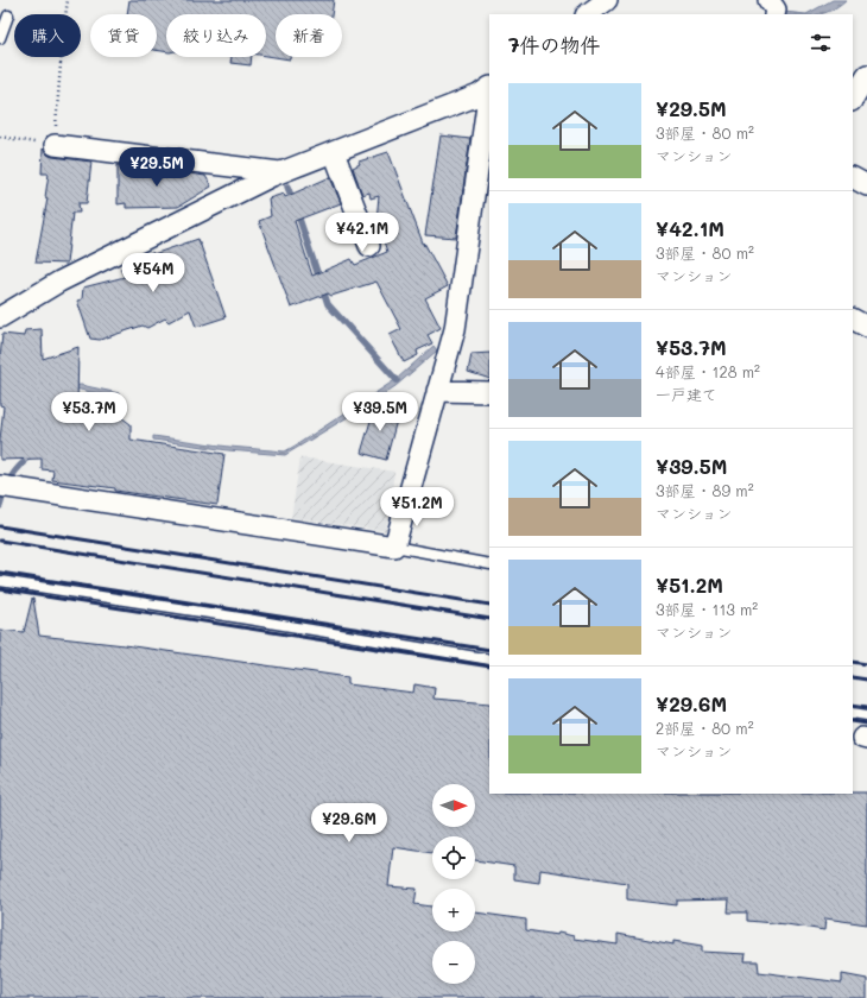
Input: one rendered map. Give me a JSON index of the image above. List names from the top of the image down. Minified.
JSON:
{"north":"right","page":{"chip":["購入","賃貸","絞り込み","新着"],"heading":"7件の物件","list":[{"name":"¥29.5M","note":"3部屋 · 80 m² · マンション"},{"name":"¥42.1M","note":"3部屋 · 80 m² · マンション"},{"name":"¥53.7M","note":"4部屋 · 128 m² · 一戸建て"},{"name":"¥39.5M","note":"3部屋 · 89 m² · マンション"},{"name":"¥51.2M","note":"3部屋 · 113 m² · マンション"},{"name":"¥29.6M","note":"2部屋 · 80 m² · マンション"}],"price":["¥29.5M","¥42.1M","¥54M","¥53.7M","¥39.5M","¥51.2M","¥29.6M"],"map_buttons":["+","−"]}}
